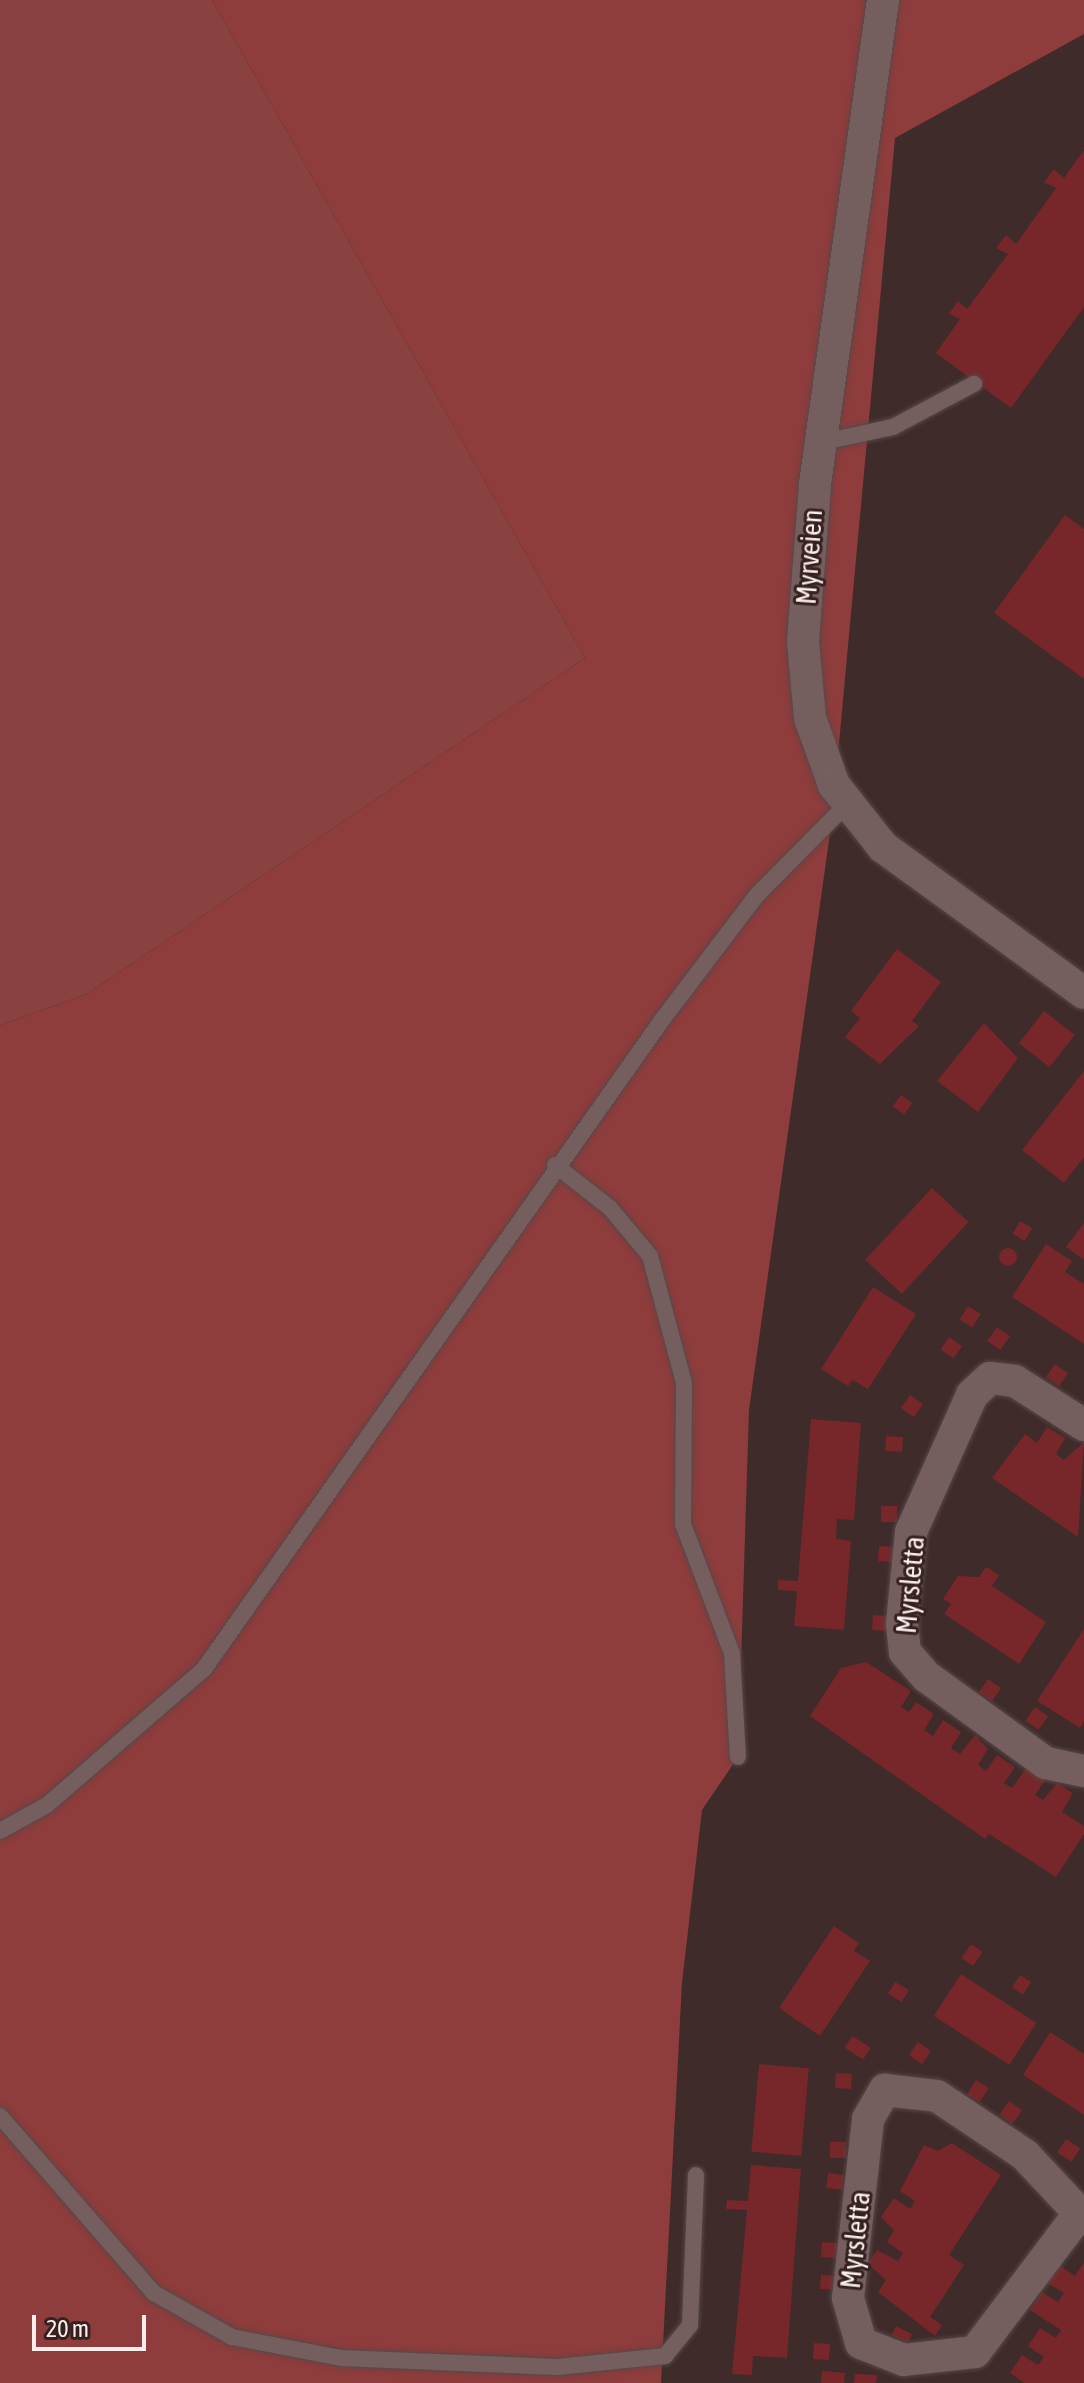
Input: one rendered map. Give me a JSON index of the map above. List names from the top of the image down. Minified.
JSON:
{"streets":{"street":["Myrveien","Myrsletta"]},"scale_bar":"20 m"}
